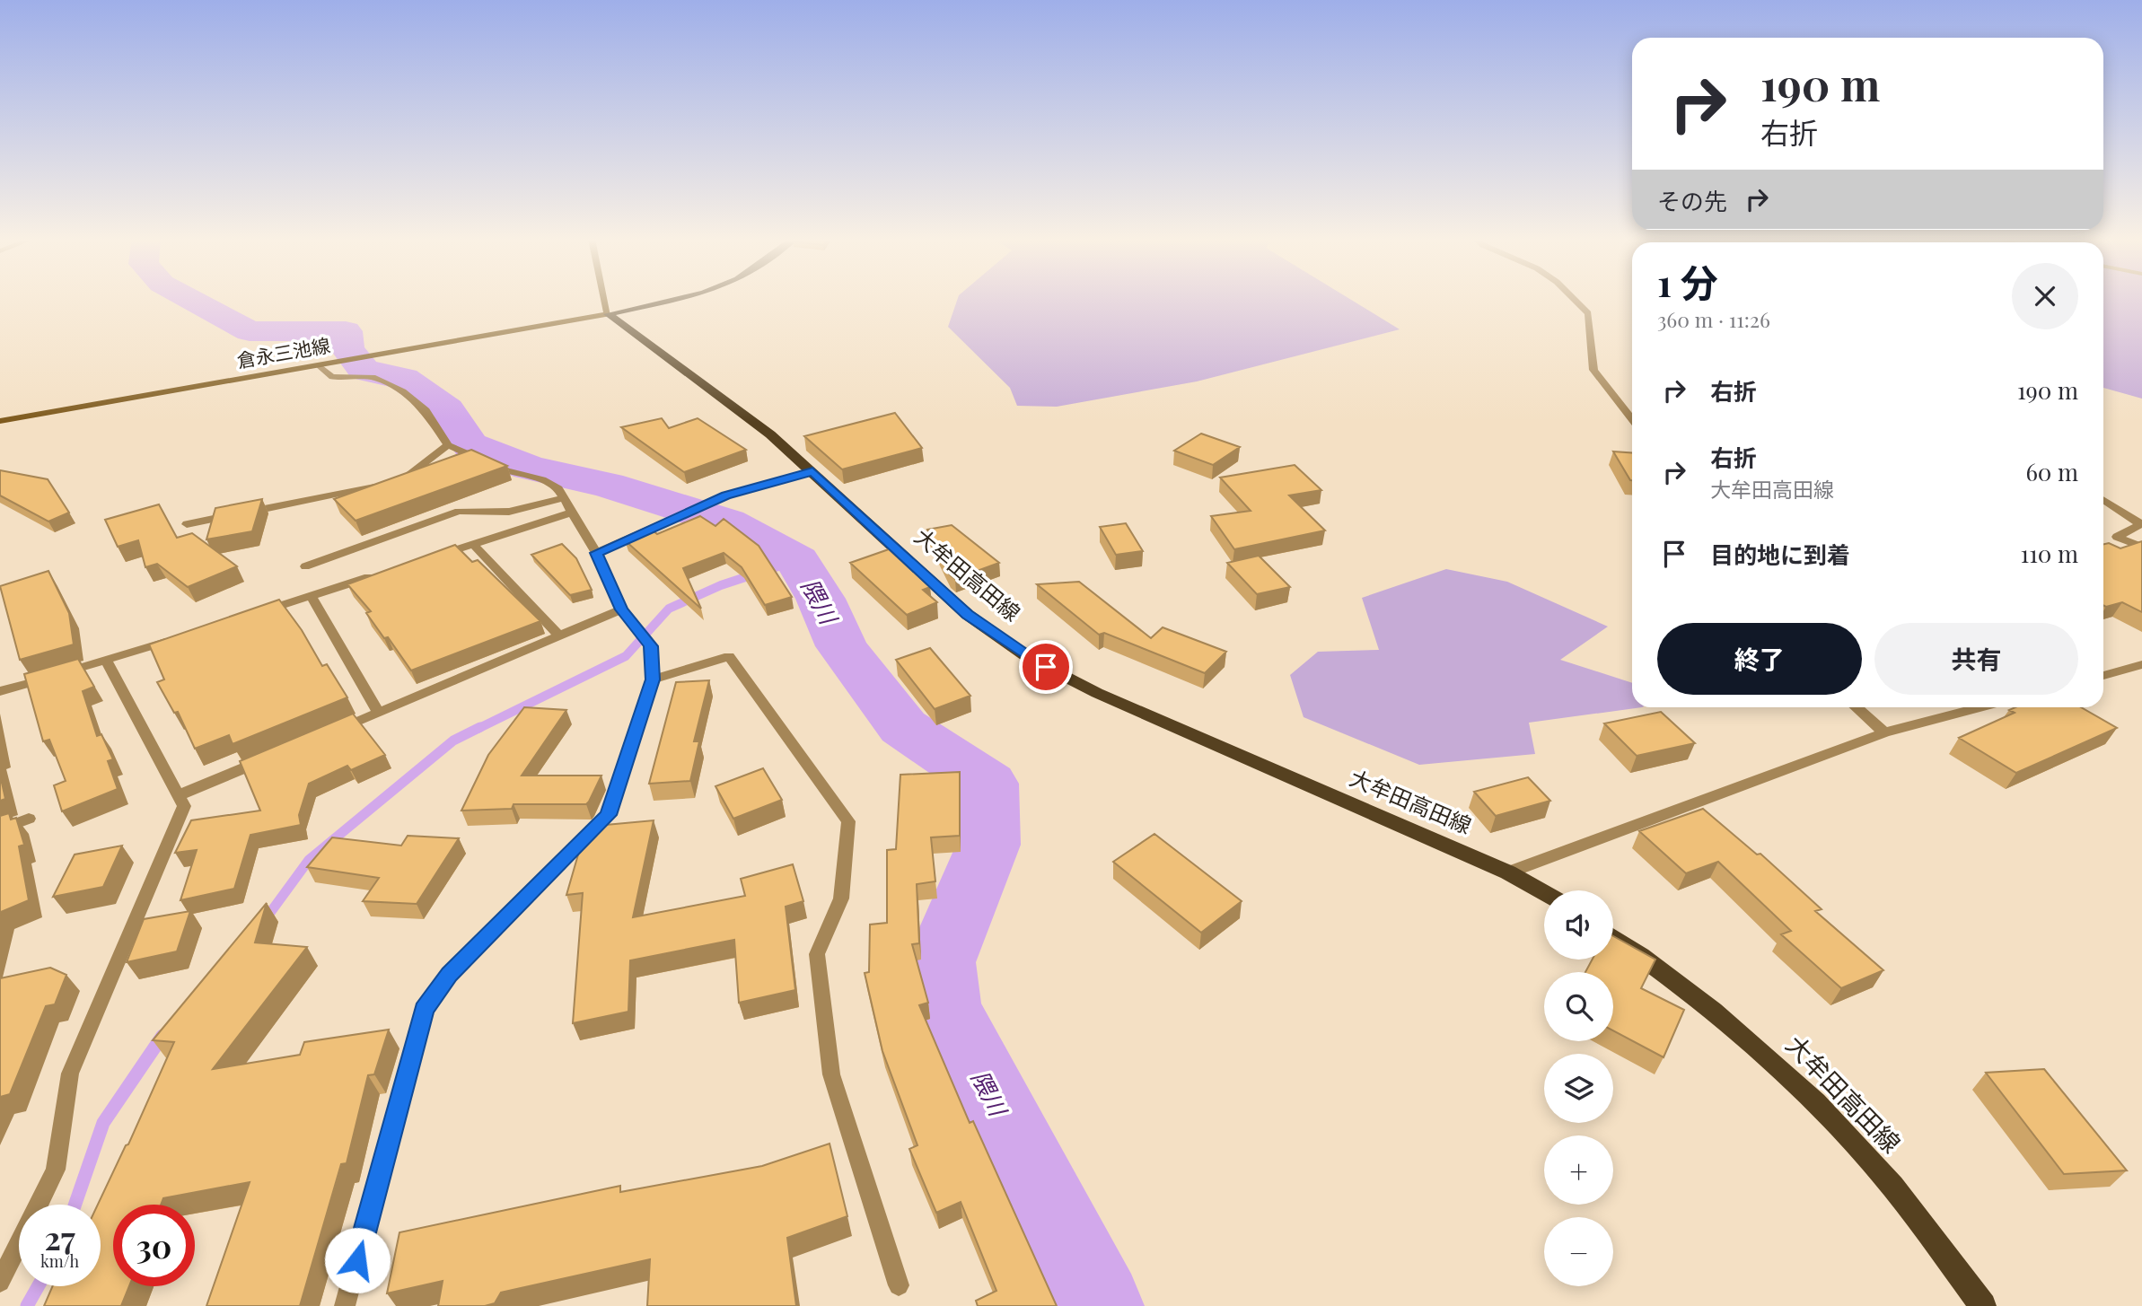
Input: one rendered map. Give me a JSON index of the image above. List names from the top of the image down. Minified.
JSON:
{"streets":{"main road":["倉永三池線","大牟田高田線"]},"crossings":[["倉永三池線","大牟田高田線"]],"water":["隈川"],"page":{"turn":["190 m","右折"],"then":"その先","heading":["1 分","360 m · 11:26"],"list":[{"name":"右折","value":"190 m"},{"name":"右折","note":"大牟田高田線","value":"60 m"},{"name":"目的地に到着","value":"110 m"}],"buttons":["終了","共有"],"map_buttons":["+","−"],"speed":"27 km/h","limit":"30"}}
